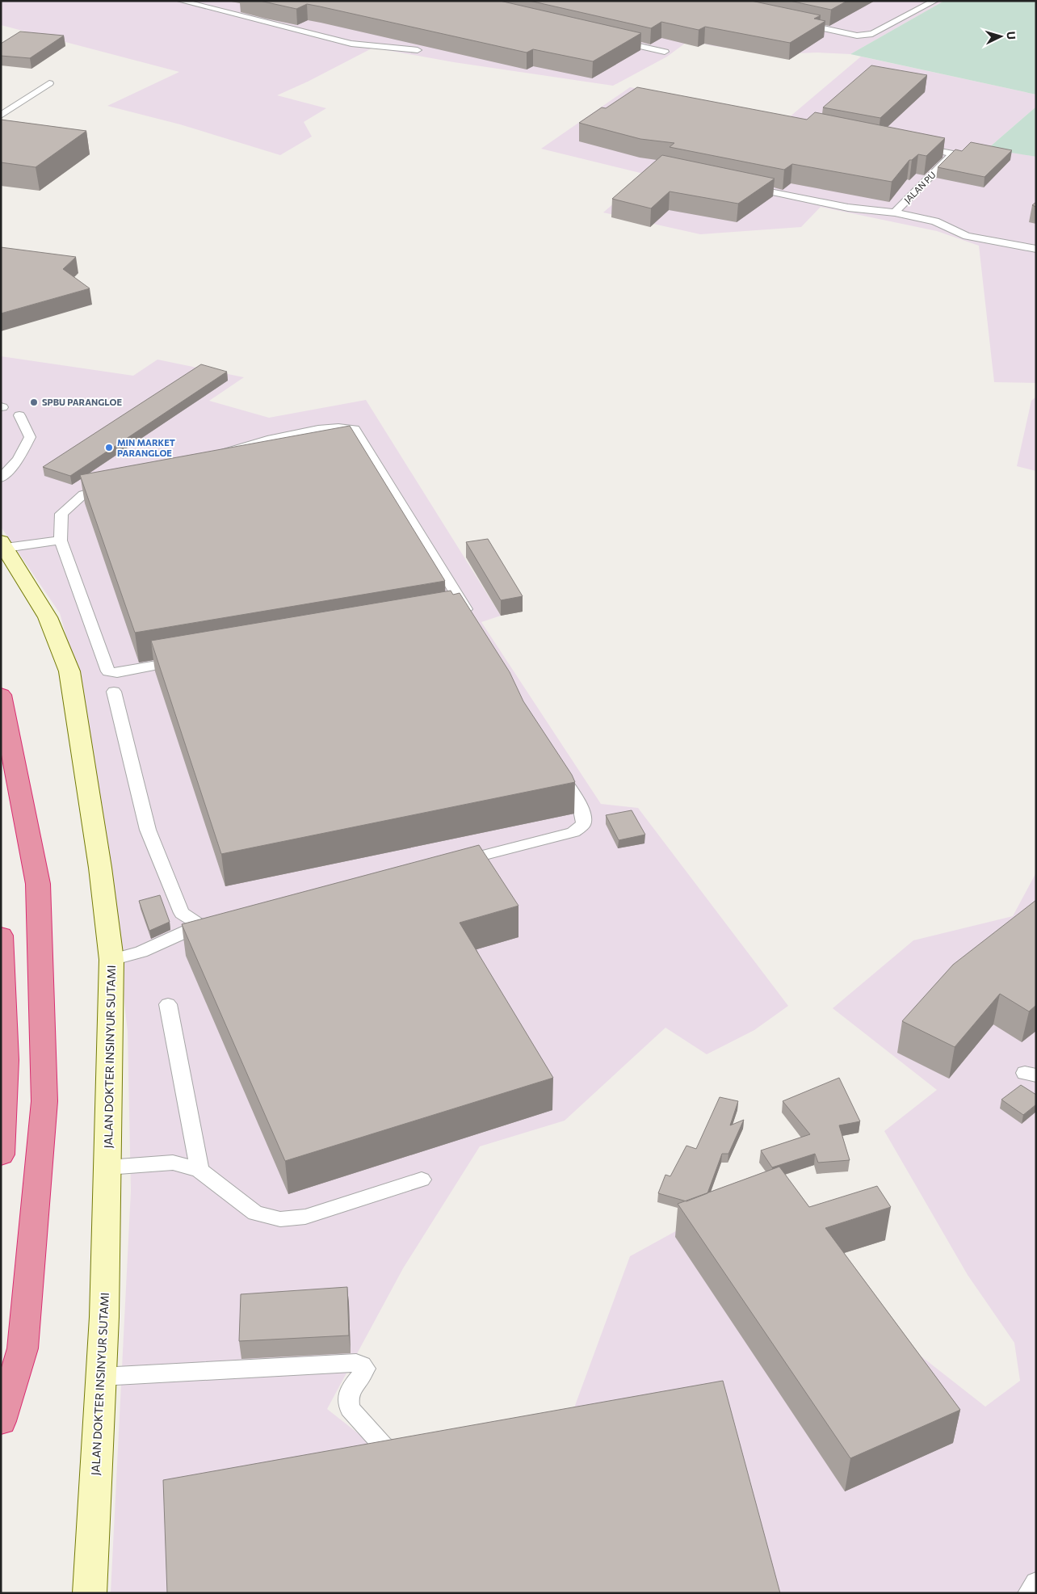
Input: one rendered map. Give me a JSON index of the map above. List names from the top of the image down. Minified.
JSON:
{"streets":{"street":["JALAN DOKTER INSINYUR SUTAMI"],"lane":["JALAN PU"]},"places":["SPBU PARANGLOE","MIN MARKET PARANGLOE"],"north":"right"}
